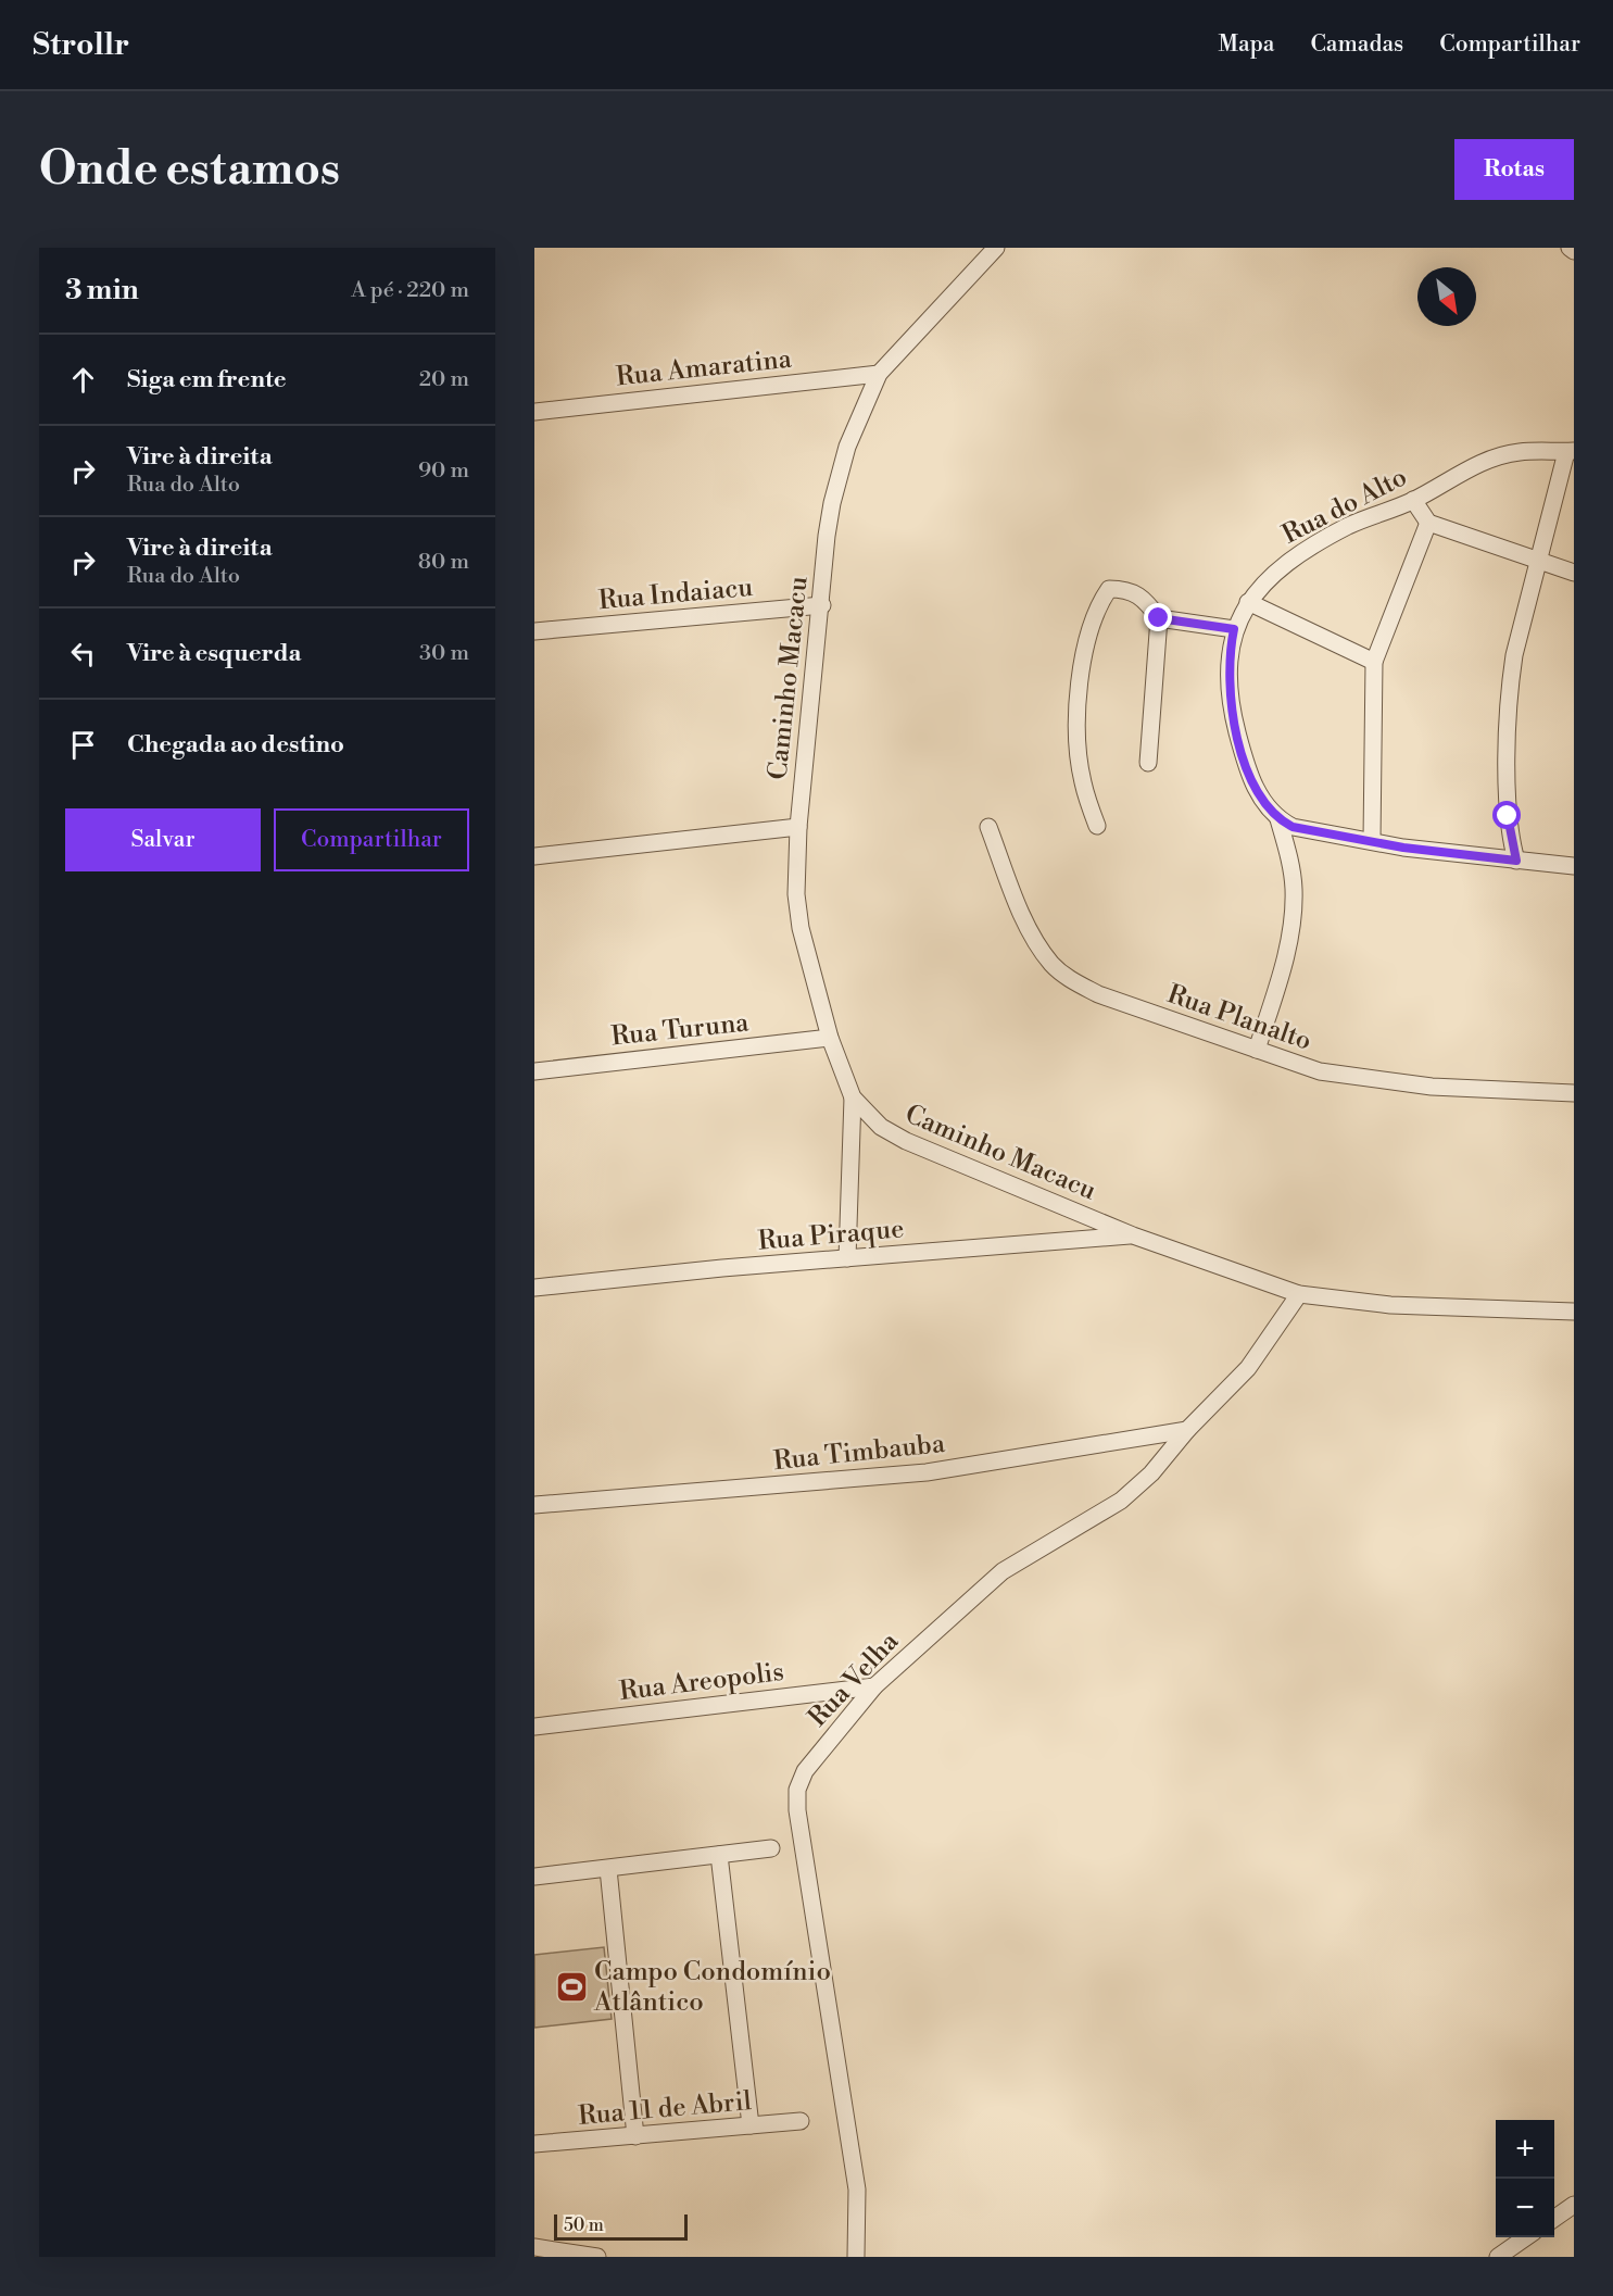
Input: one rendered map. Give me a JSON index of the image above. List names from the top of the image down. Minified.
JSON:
{"streets":{"street":["Rua Amaratina","Rua do Alto","Rua Indaiacu","Caminho Macacu","Rua Planalto","Rua Turuna","Rua Piraque","Rua Timbauba","Rua Velha","Rua Areopolis","Rua 11 de Abril"]},"crossings":[["Rua Amaratina","Caminho Macacu"],["Rua Indaiacu","Caminho Macacu"],["Caminho Macacu","Rua Turuna"],["Caminho Macacu","Rua Piraque"],["Caminho Macacu","Rua Velha"],["Rua Timbauba","Rua Velha"],["Rua Velha","Rua Areopolis"]],"places":{"sports":["Campo Condomínio Atlântico"]},"scale_bar":"50 m","north":"bottom right","page":{"header":"Strollr","nav":["Mapa","Camadas","Compartilhar"],"buttons":["Rotas",["Salvar","Compartilhar"]],"title":"Onde estamos","heading":["3 min","A pé · 220 m"],"list":[["Siga em frente","20 m"],["Vire à direita","Rua do Alto","90 m"],["Vire à direita","Rua do Alto","80 m"],["Vire à esquerda","30 m"],"Chegada ao destino"],"map_buttons":["+","−"],"scale":"50 m"}}
